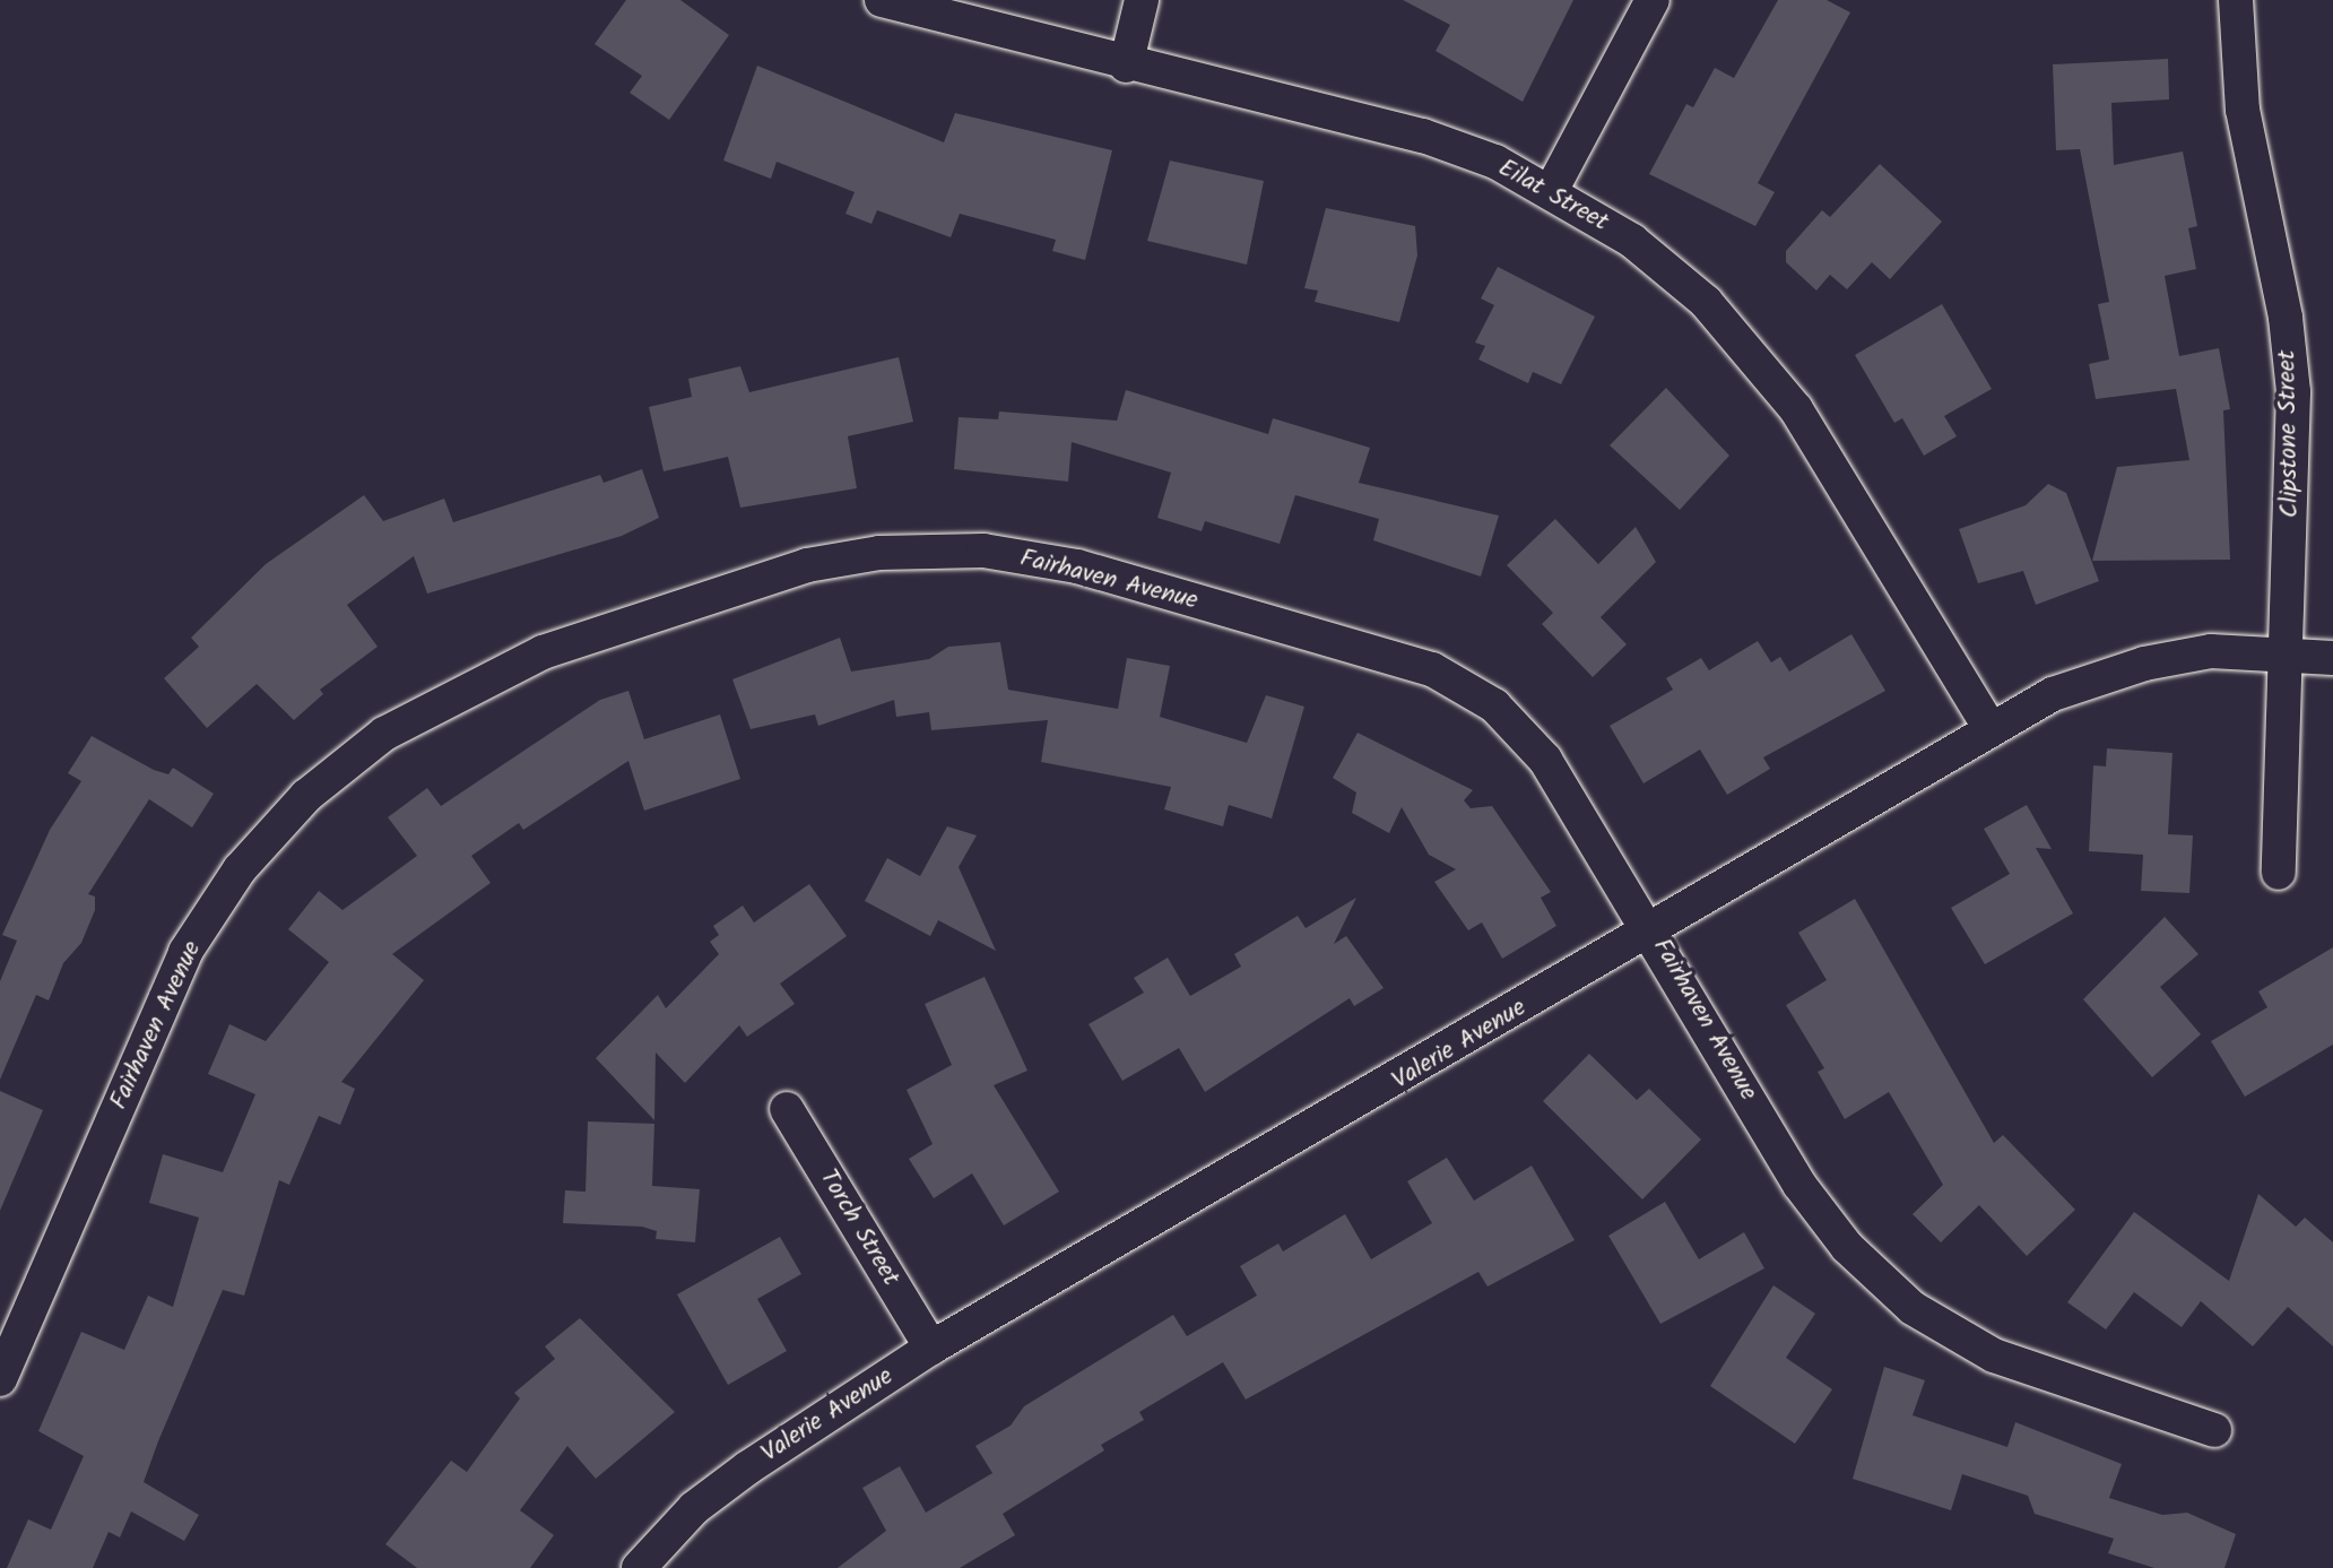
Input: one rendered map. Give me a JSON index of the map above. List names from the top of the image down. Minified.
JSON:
{"streets":{"street":["Eilat Street","Clipstone Street","Fairhaven Avenue","Valerie Avenue","Torch Street"]},"crossings":[["Eilat Street","Valerie Avenue"],["Clipstone Street","Valerie Avenue"],["Fairhaven Avenue","Valerie Avenue"],["Valerie Avenue","Torch Street"]]}
